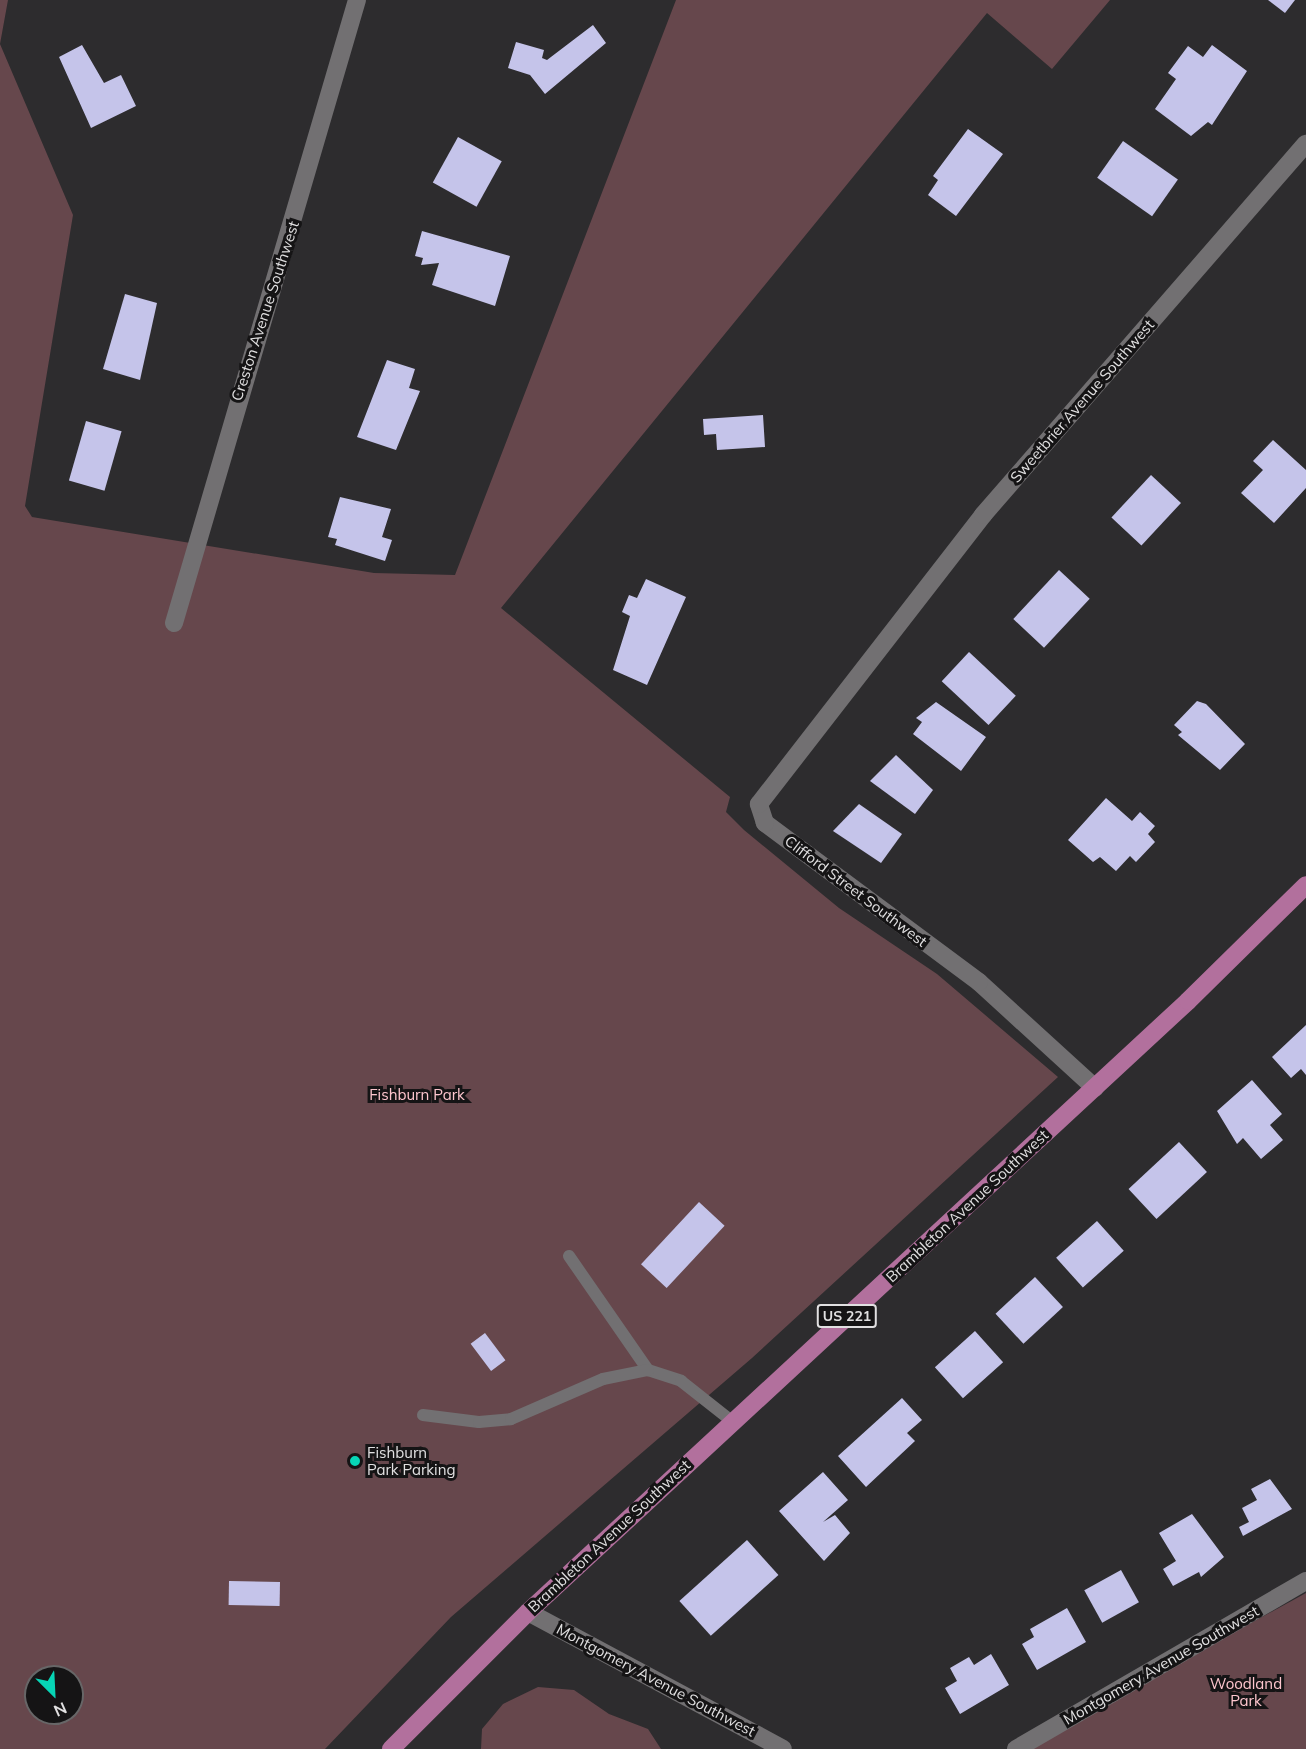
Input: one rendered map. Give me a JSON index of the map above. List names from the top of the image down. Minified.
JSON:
{"streets":{"main road":["Brambleton Avenue Southwest","US 221"],"street":["Creston Avenue Southwest","Sweetbrier Avenue Southwest","Clifford Street Southwest","Montgomery Avenue Southwest"]},"crossings":[["Sweetbrier Avenue Southwest","Clifford Street Southwest"],["Clifford Street Southwest","Brambleton Avenue Southwest"],["Brambleton Avenue Southwest","Montgomery Avenue Southwest"]],"parks":["Fishburn Park","Woodland Park"],"places":["Fishburn Park Parking"],"north":"bottom right"}
